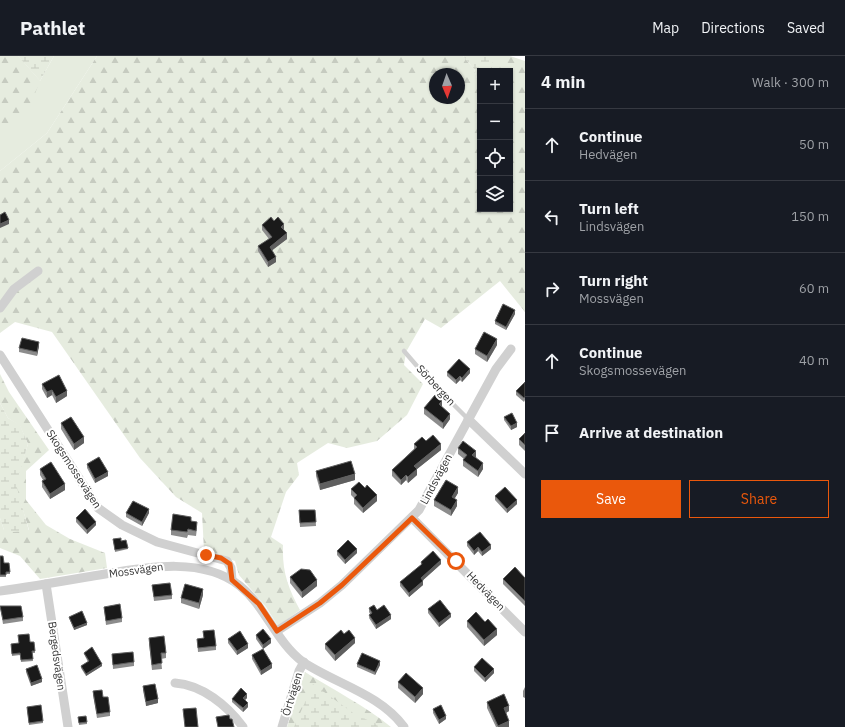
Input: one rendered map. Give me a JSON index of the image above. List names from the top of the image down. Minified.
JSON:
{"streets":{"street":["Skogsmossevägen","Lindsvägen","Mossvägen","Hedvägen","Bergedsvägen","Örtvägen"],"lane":["Sörbergen"]},"crossings":[["Sörbergen","Lindsvägen"],["Skogsmossevägen","Mossvägen"],["Lindsvägen","Mossvägen"],["Lindsvägen","Hedvägen"],["Mossvägen","Bergedsvägen"],["Mossvägen","Örtvägen"]],"north":"bottom","page":{"header":"Pathlet","nav":["Map","Directions","Saved"],"heading":["4 min","Walk · 300 m"],"map_buttons":["+","−"],"list":[["Continue","Hedvägen","50 m"],["Turn left","Lindsvägen","150 m"],["Turn right","Mossvägen","60 m"],["Continue","Skogsmossevägen","40 m"],"Arrive at destination"],"buttons":["Save","Share"]}}
